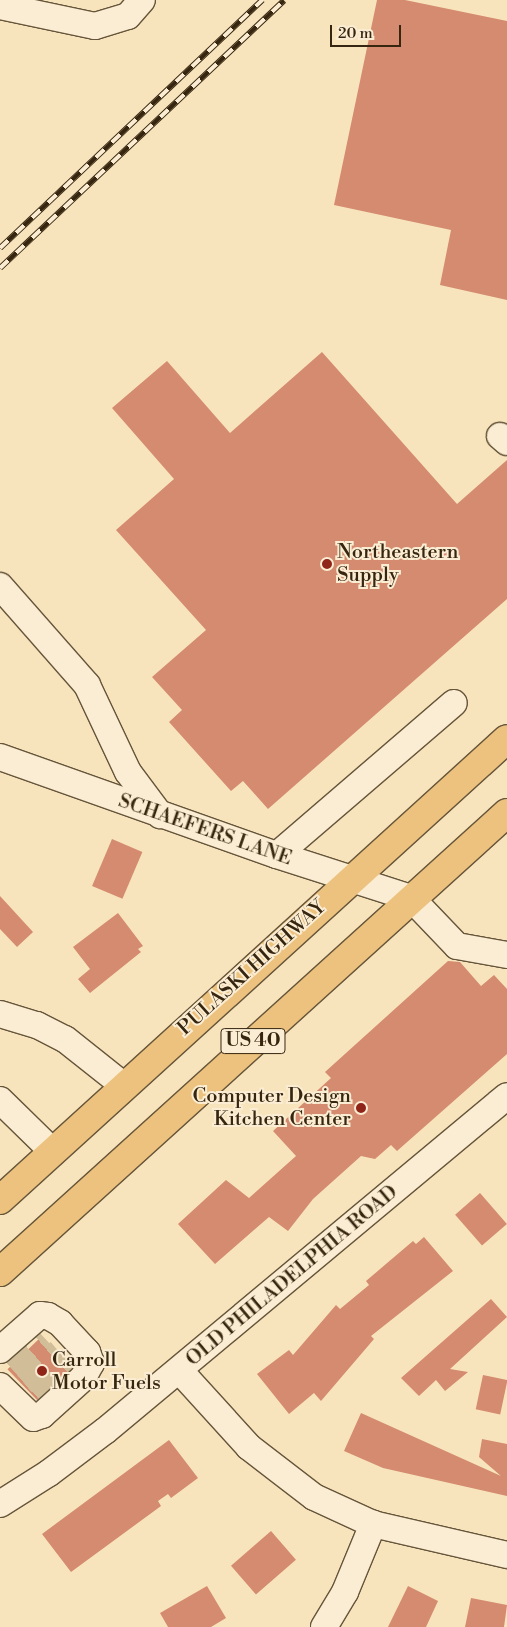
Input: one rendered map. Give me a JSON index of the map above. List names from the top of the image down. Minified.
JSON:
{"streets":{"highway":["PULASKI HIGHWAY","US 40"],"street":["SCHAEFERS LANE","OLD PHILADELPHIA ROAD"]},"crossings":[["SCHAEFERS LANE","PULASKI HIGHWAY"],["SCHAEFERS LANE","US 40"]],"places":["Northeastern Supply","Computer Design Kitchen Center","Carroll Motor Fuels"],"scale_bar":"20 m"}
